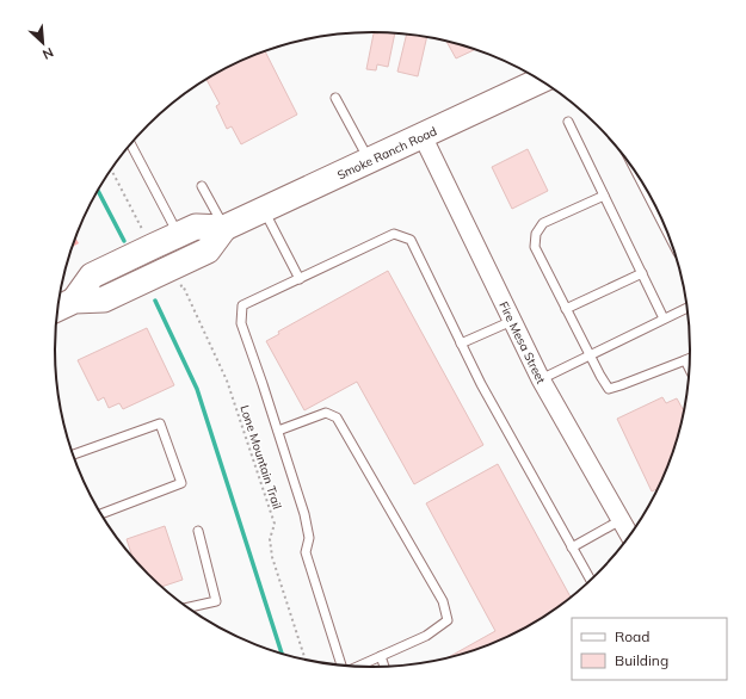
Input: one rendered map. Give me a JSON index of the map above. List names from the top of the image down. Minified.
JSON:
{"streets":{"main road":["Smoke Ranch Road"],"street":["Fire Mesa Street"],"path":["Lone Mountain Trail"]},"crossings":[["Smoke Ranch Road","Fire Mesa Street"]],"legend":["Road","Building"],"north":"bottom right"}
